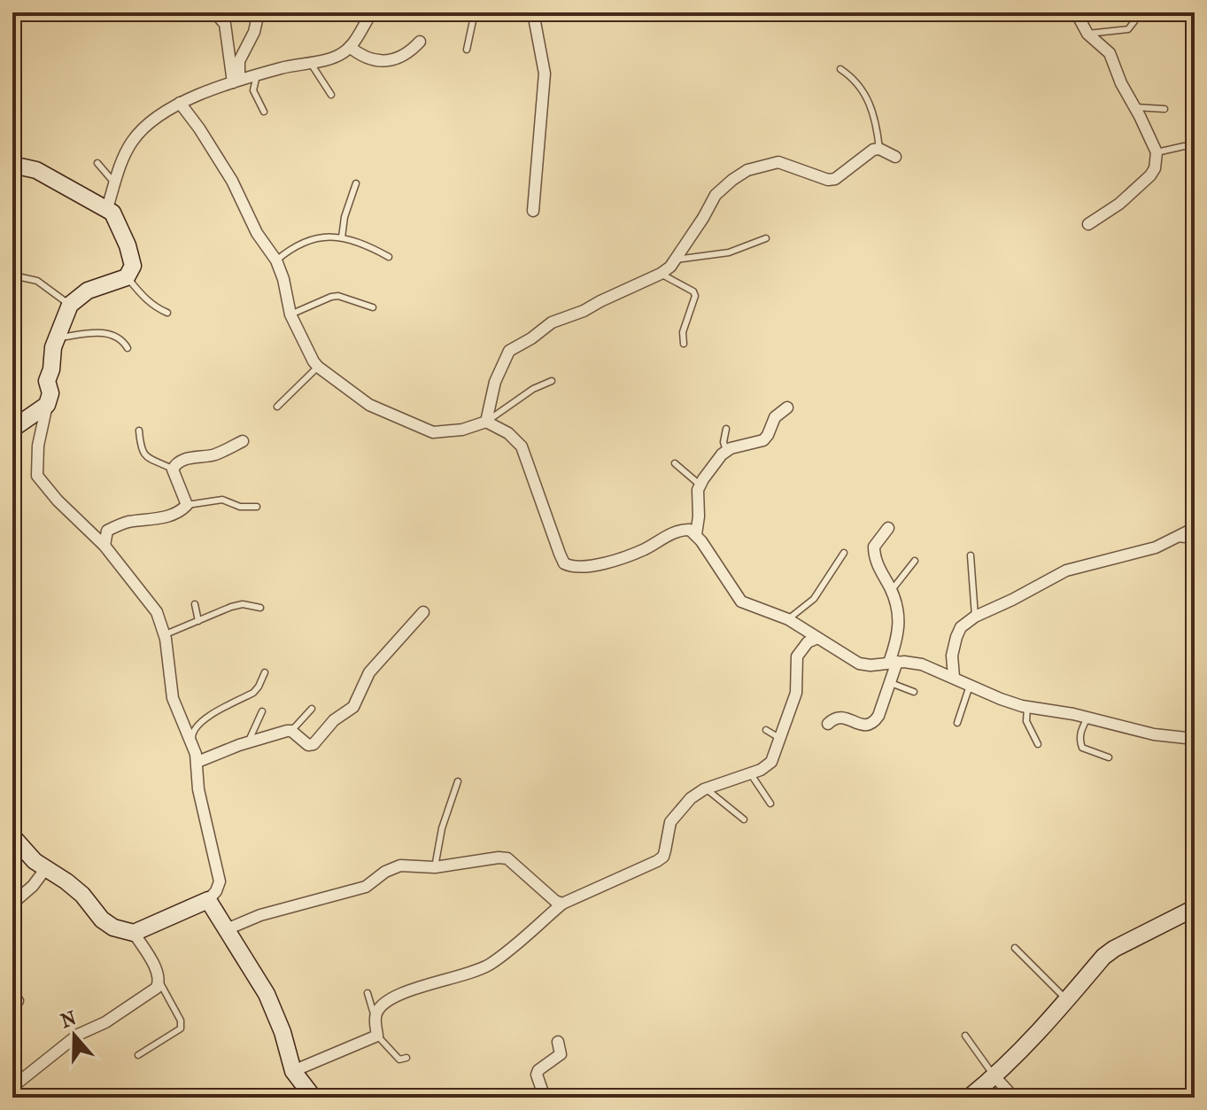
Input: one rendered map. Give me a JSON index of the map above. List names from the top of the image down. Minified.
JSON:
{"north":"top"}
